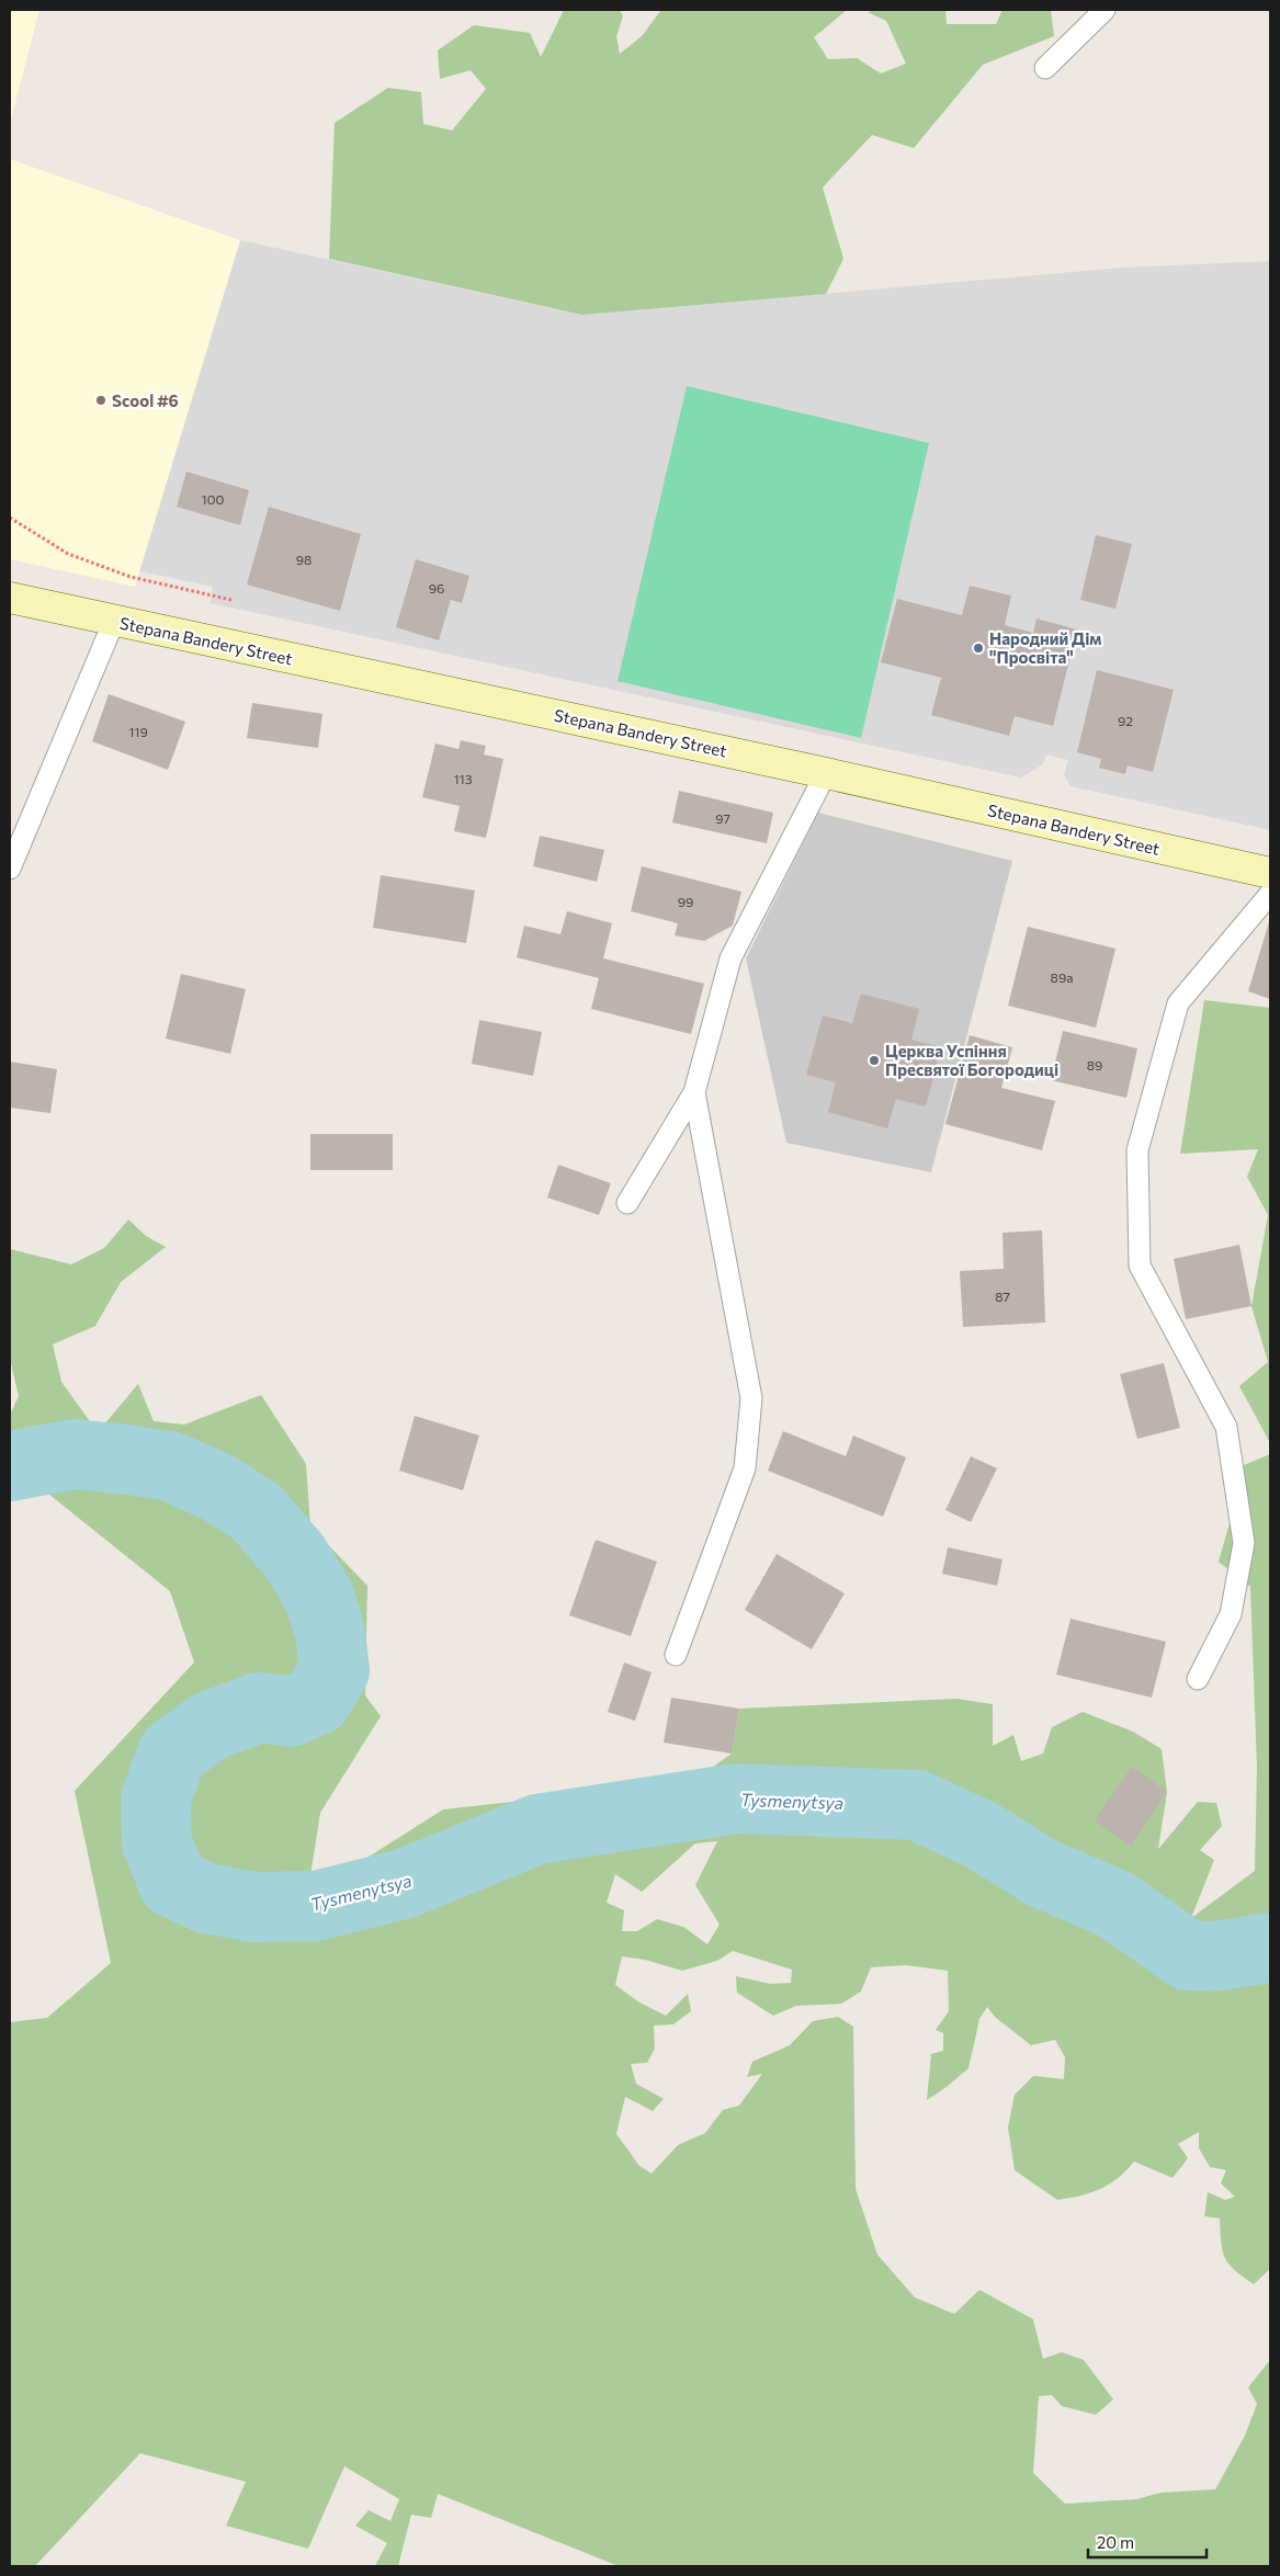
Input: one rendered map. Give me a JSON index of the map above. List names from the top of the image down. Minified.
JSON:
{"streets":{"main road":["Stepana Bandery Street"]},"water":["Tysmenytsya"],"places":["Scool #6","Народний Дім \"Просвіта\"","Церква Успіння Пресвятої Богородиці"],"house_numbers":["100","98","96","92","119","113","97","99","89а","89","87"],"scale_bar":"20 m"}
